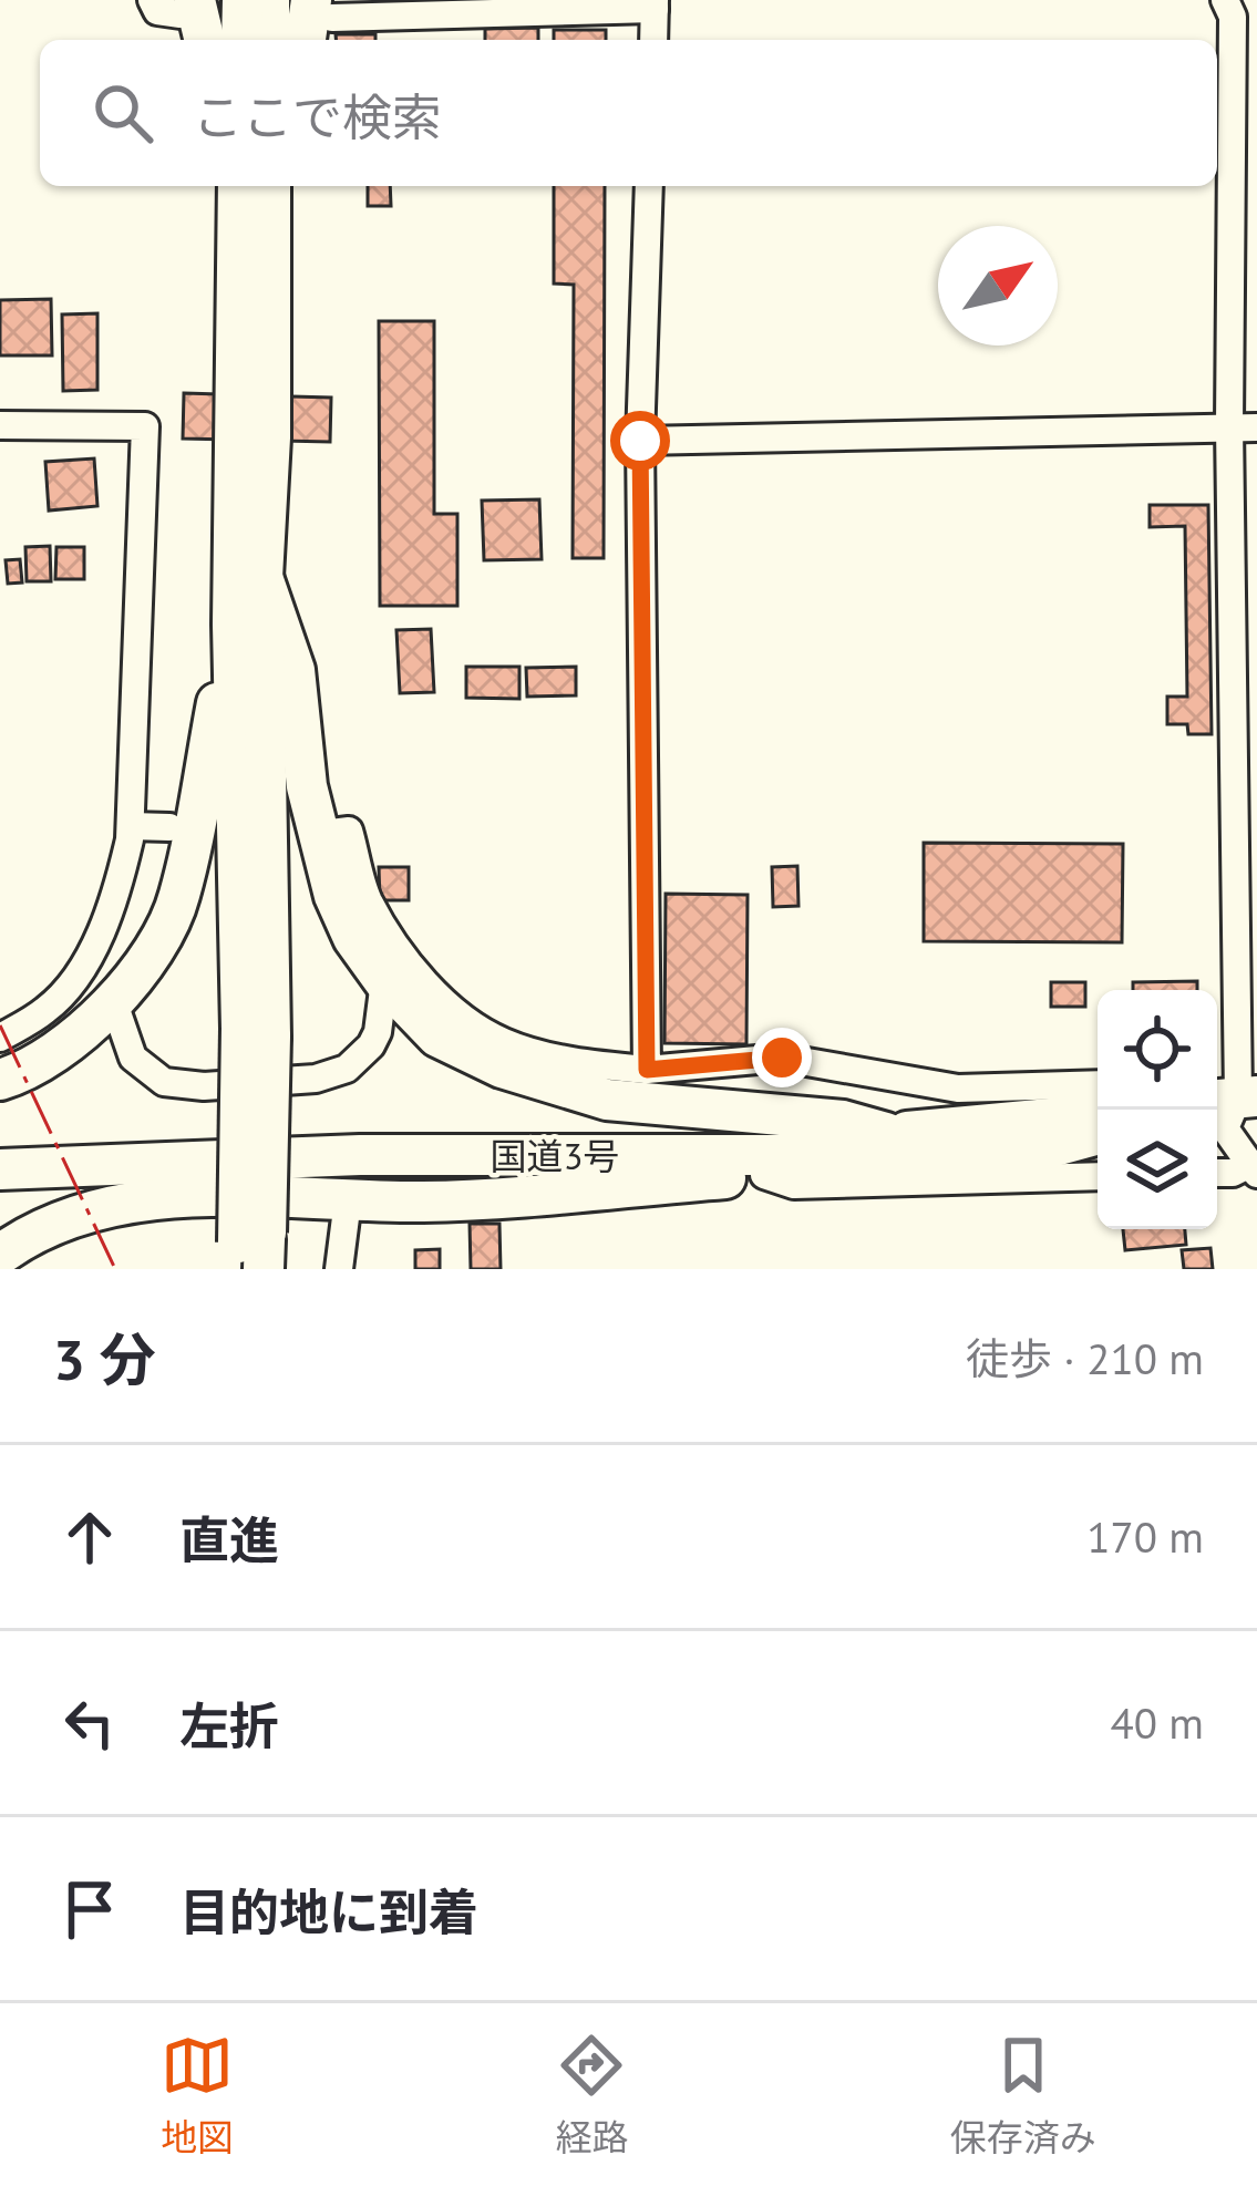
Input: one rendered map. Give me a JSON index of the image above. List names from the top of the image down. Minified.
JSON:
{"streets":{"highway":["国道3号"]},"north":"top right","page":{"search":"ここで検索","heading":["3 分","徒歩 · 210 m"],"list":[["直進","170 m"],["左折","40 m"],"目的地に到着"],"nav":["地図","経路","保存済み"]}}
